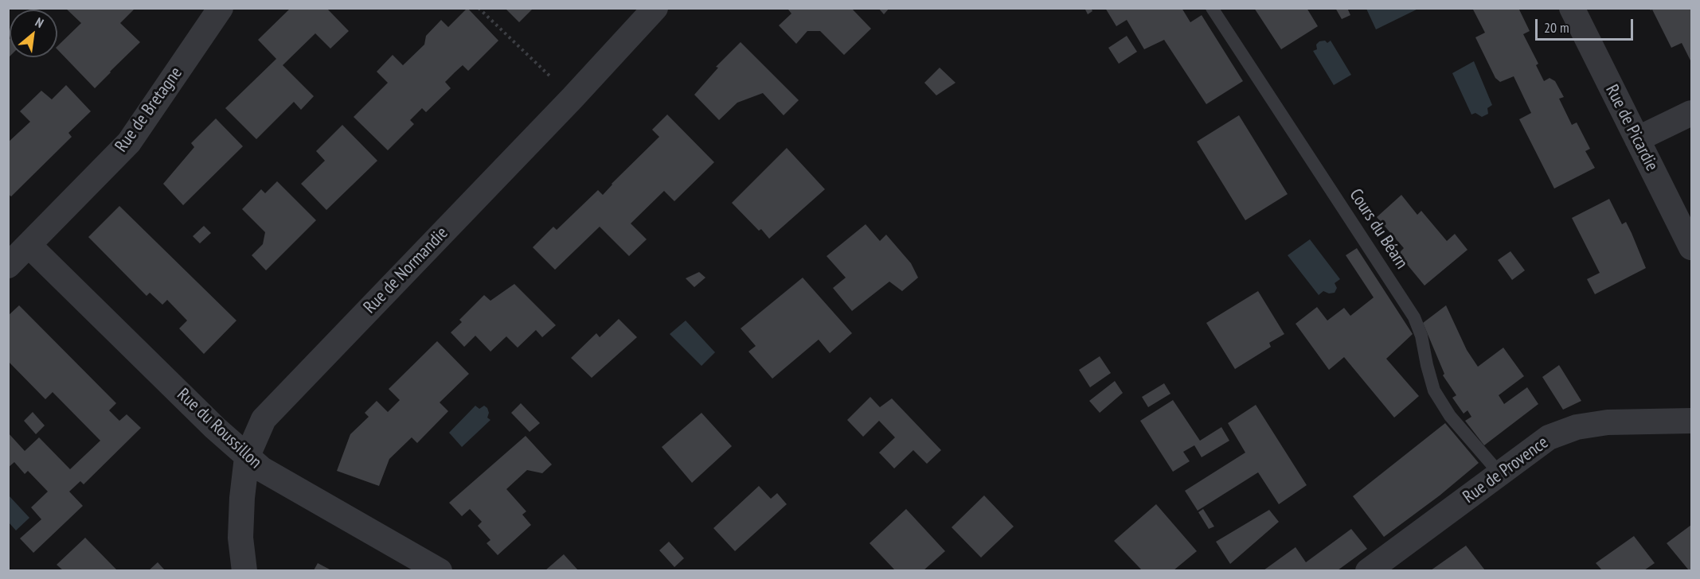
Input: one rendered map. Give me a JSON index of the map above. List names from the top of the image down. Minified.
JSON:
{"streets":{"street":["Rue de Bretagne","Rue de Picardie","Rue de Normandie","Rue du Roussillon","Rue de Provence"],"lane":["Cours du Béarn"]},"crossings":[["Rue de Bretagne","Rue du Roussillon"],["Cours du Béarn","Rue de Provence"],["Rue de Normandie","Rue du Roussillon"]],"scale_bar":"20 m","north":"top right"}
